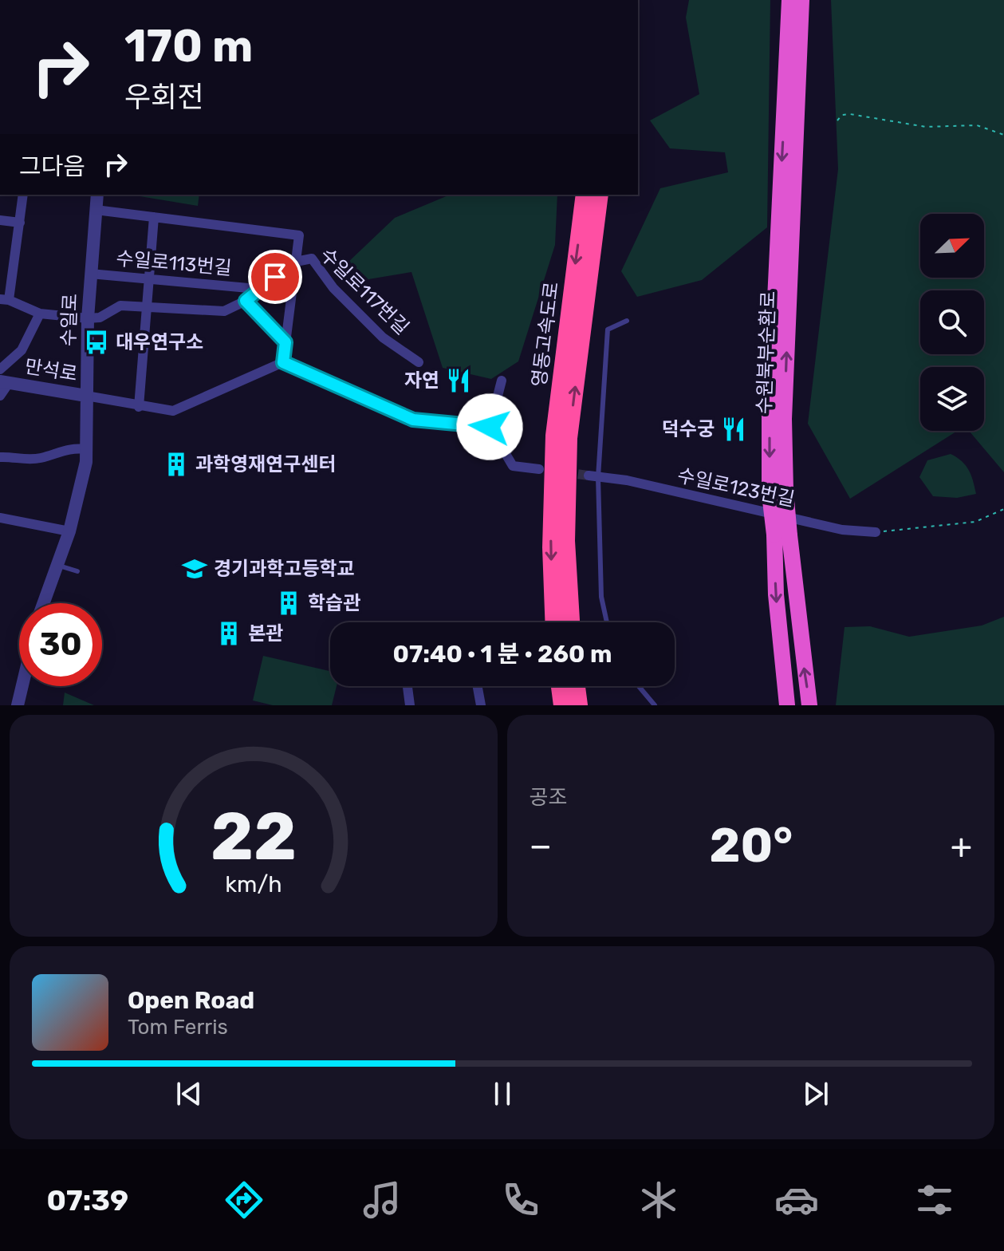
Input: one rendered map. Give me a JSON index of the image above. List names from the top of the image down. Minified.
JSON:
{"streets":{"highway":["영동고속도로","수원북부순환로"],"street":["수일로113번길","수일로117번길","수일로","만석로","수일로123번길"]},"crossings":[["수일로113번길","수일로117번길"],["수일로113번길","수일로"],["수일로117번길","수일로"],["수일로","만석로"]],"places":{"bus stop":["대우연구소"],"restaurant":["자연","덕수궁"],"building":["과학영재연구센터","학습관","본관"],"school or university":["경기과학고등학교"]},"north":"top right","page":{"turn":["170 m","우회전"],"then":"그다음","limit":"30","trip":"07:40 · 1 분 · 260 m","tile":"공조","heat":["−","20°","+"],"song":["Open Road","Tom Ferris"],"tabs":"07:39","gauge":["22","km/h"]}}
